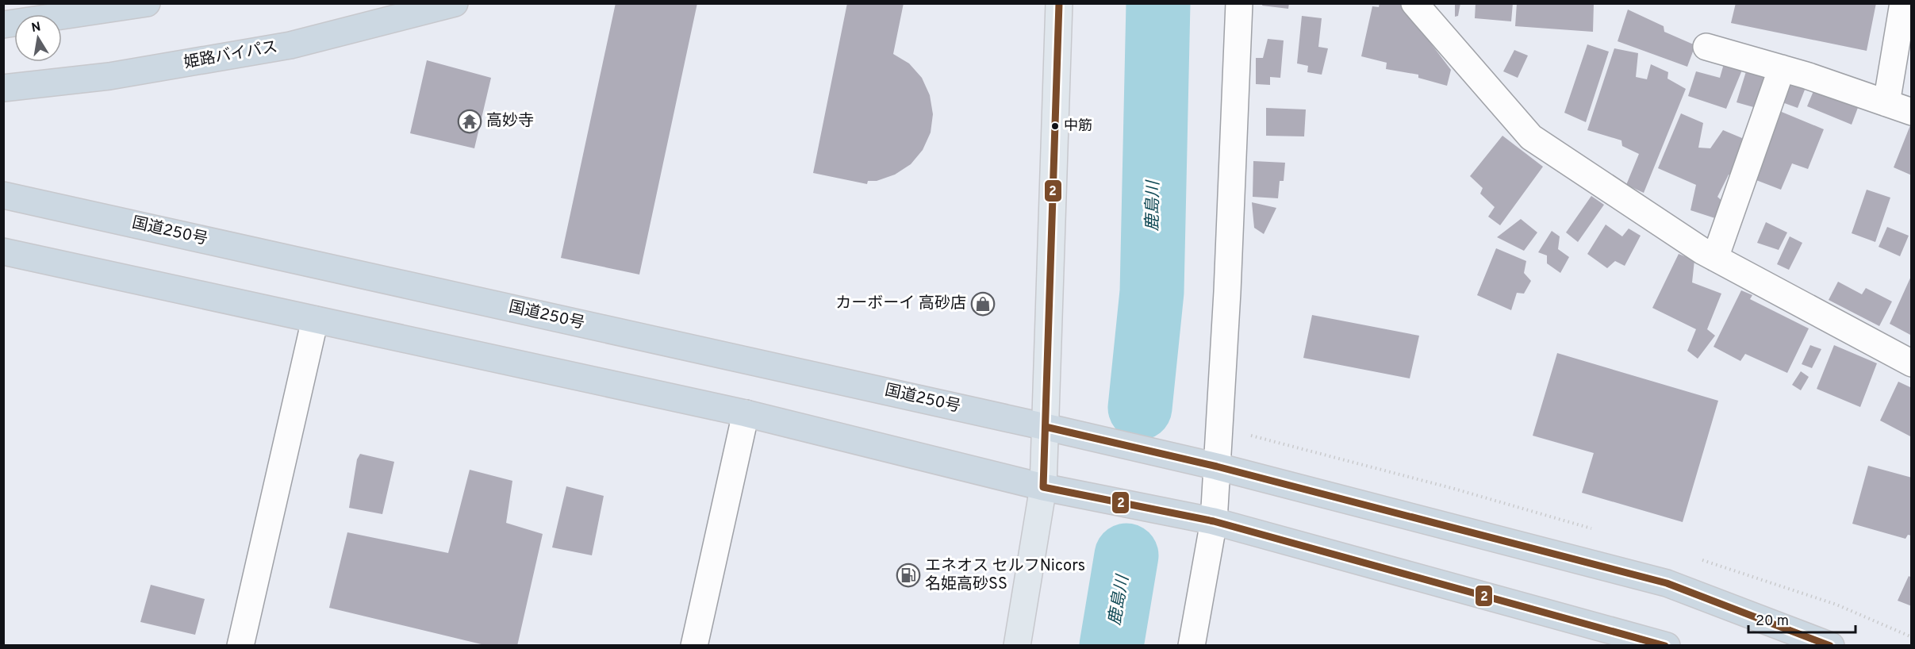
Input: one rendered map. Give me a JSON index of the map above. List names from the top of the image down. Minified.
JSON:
{"streets":{"highway":["姫路バイパス","国道250号"]},"water":["鹿島川"],"places":{"temple":["高妙寺"],"other":["中筋"],"shop":["カーボーイ 高砂店"],"fuel station":["エネオス セルフNicors 名姫高砂SS"]},"lines":["transit line 2"],"scale_bar":"20 m","north":"top"}
